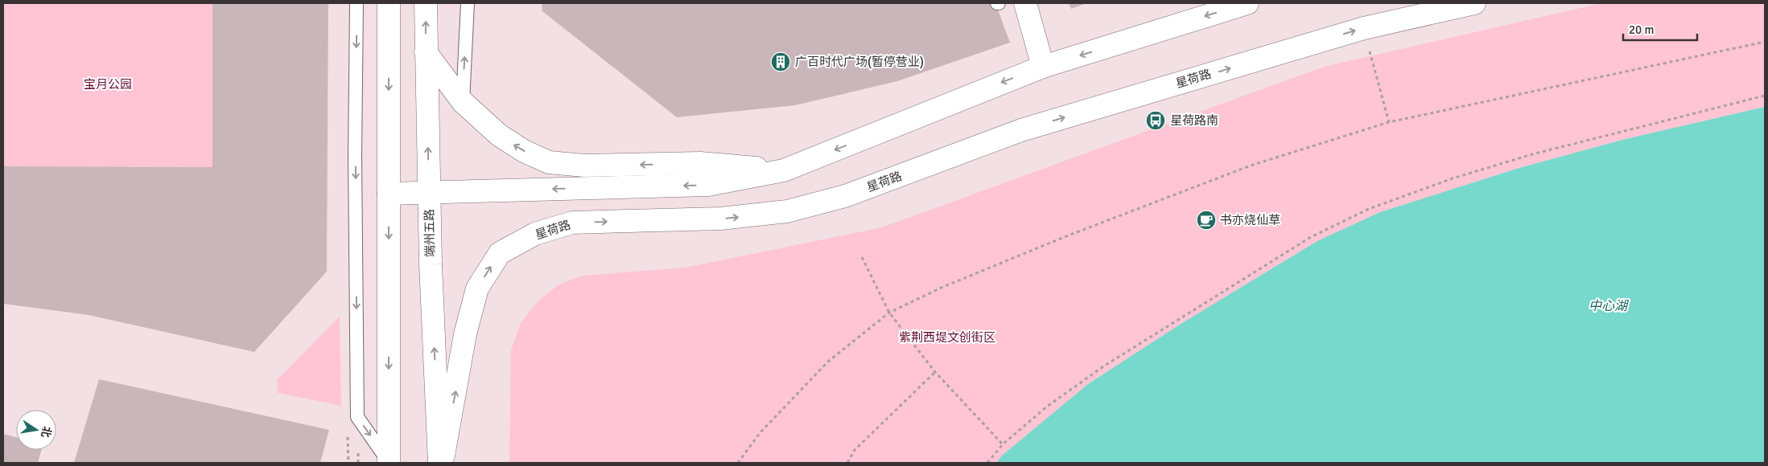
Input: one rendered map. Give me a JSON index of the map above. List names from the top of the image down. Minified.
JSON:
{"streets":{"street":["星荷路","端州五路"]},"crossings":[["星荷路","端州五路"]],"water":["中心湖"],"parks":["宝月公园","紫荆西堤文创街区"],"places":{"building":["广百时代广场(暂停营业)"],"bus stop":["星荷路南"],"cafe":["书亦烧仙草"]},"scale_bar":"20 m","north":"right"}
